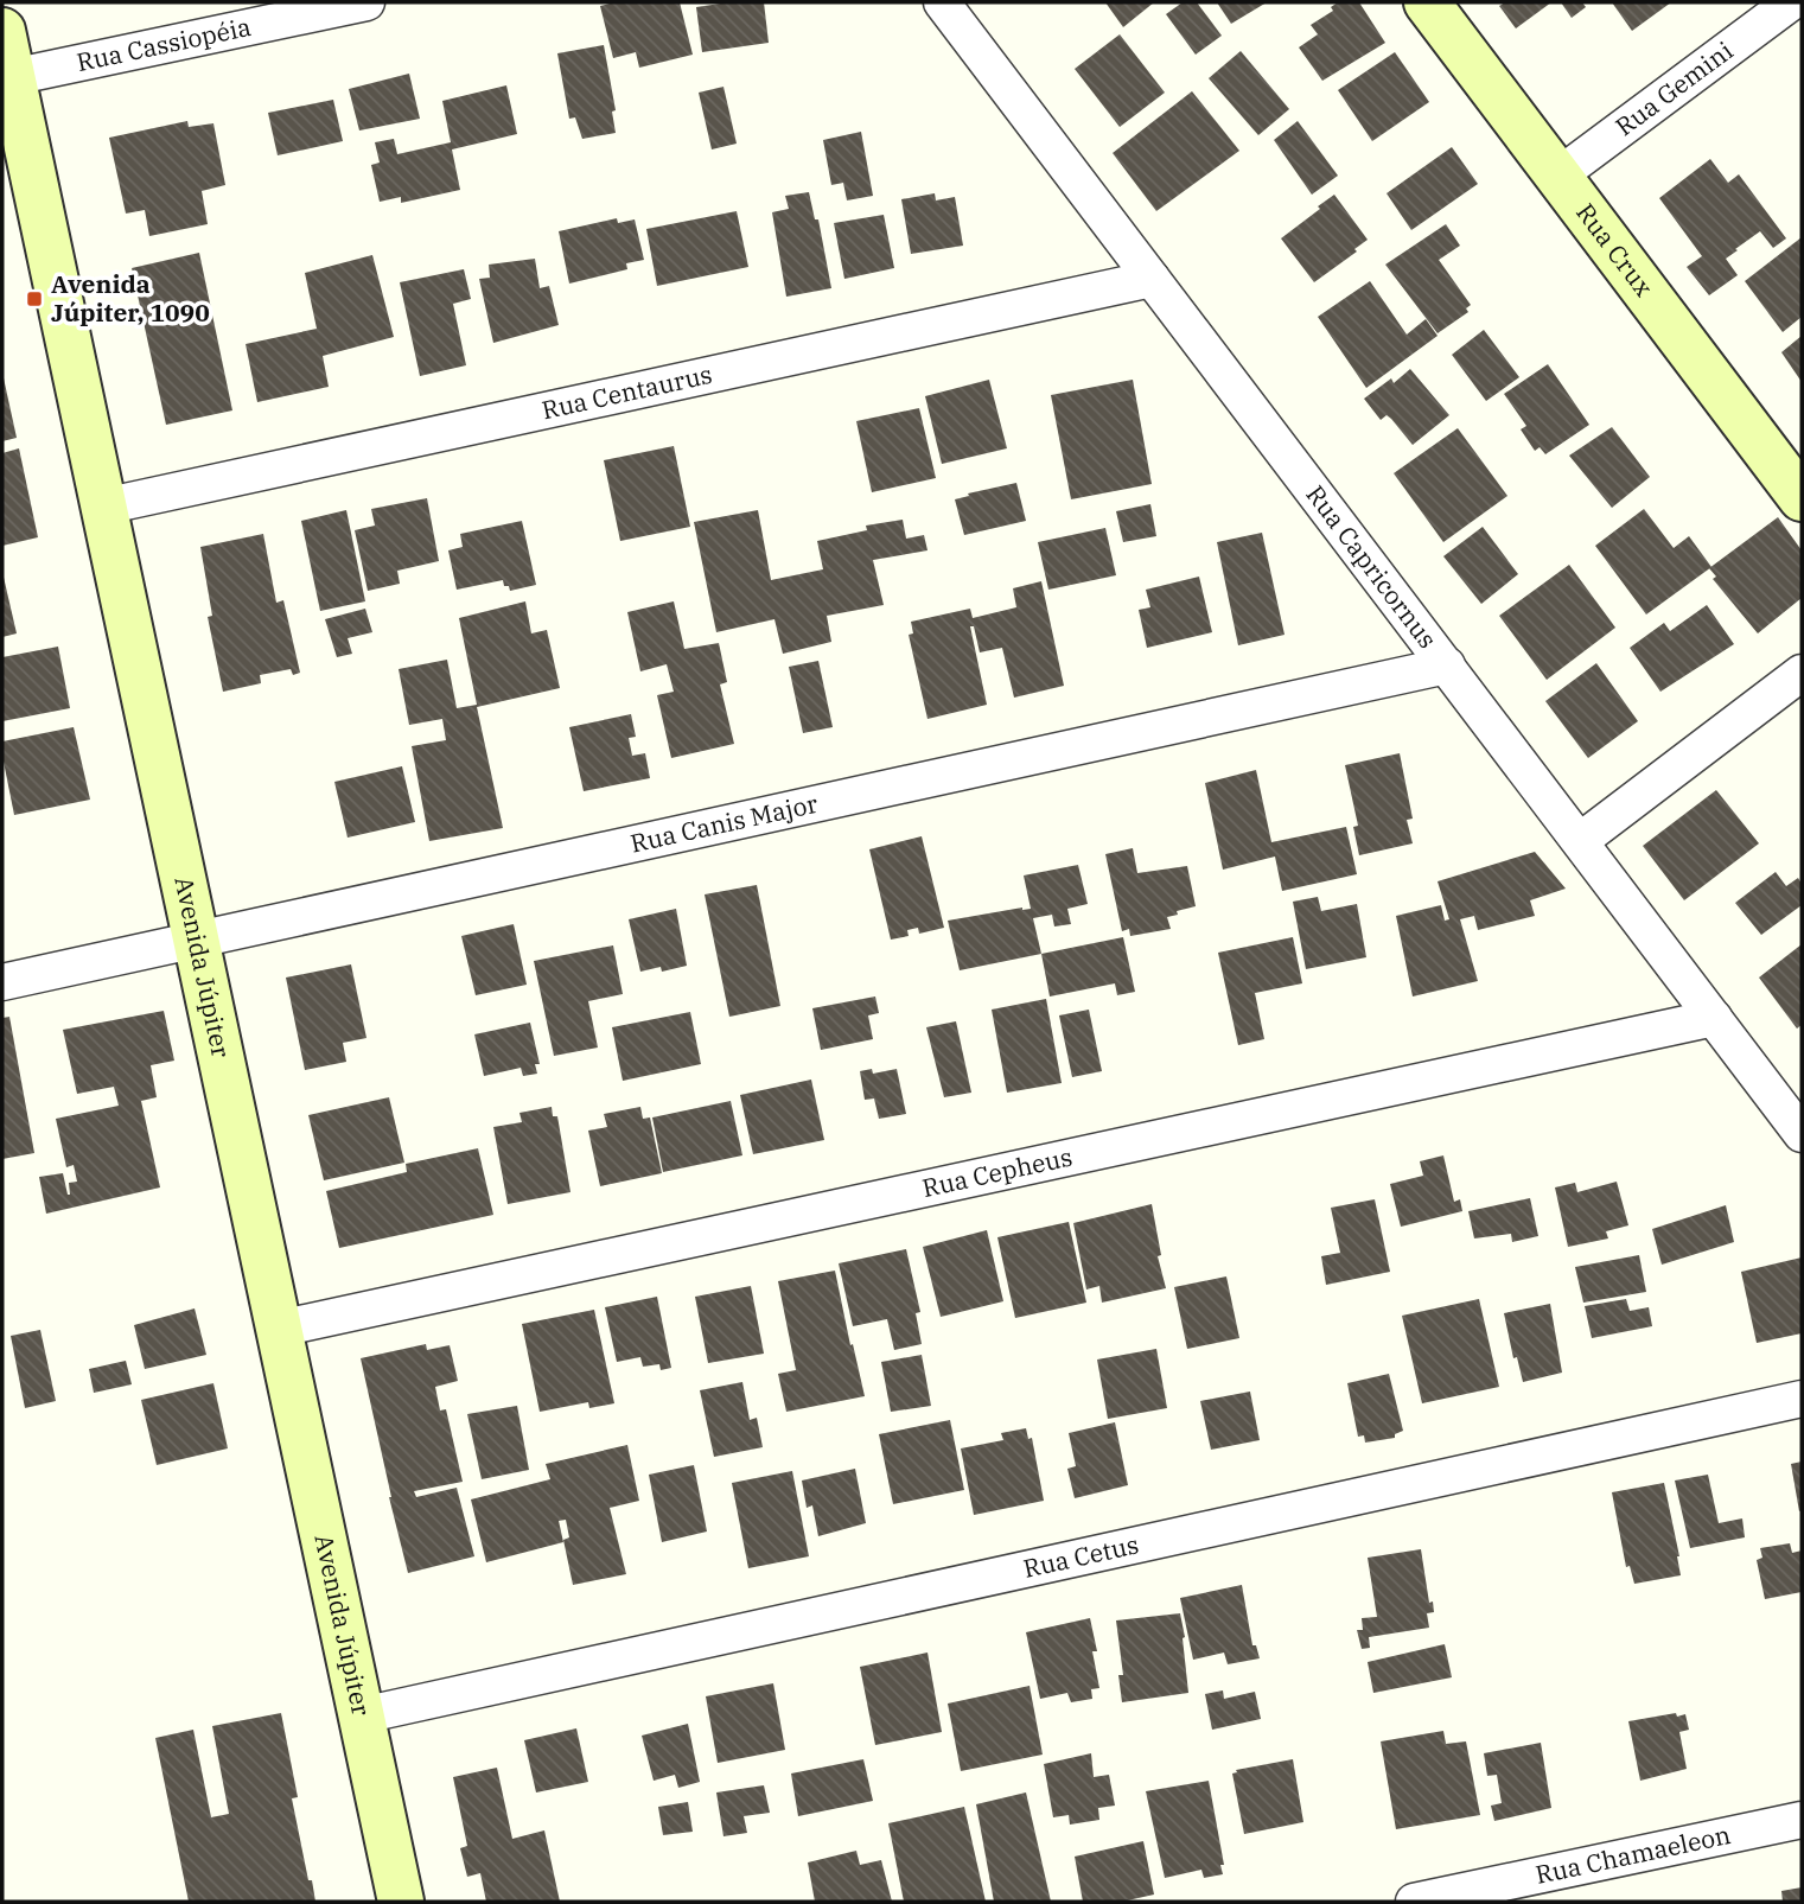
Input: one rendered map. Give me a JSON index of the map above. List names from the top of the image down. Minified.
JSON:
{"streets":{"main road":["Rua Crux","Avenida Júpiter"],"street":["Rua Cassiopéia","Rua Gemini","Rua Centaurus","Rua Capricornus","Rua Canis Major","Rua Cepheus","Rua Cetus","Rua Chamaeleon"]},"crossings":[["Rua Cassiopéia","Avenida Júpiter"],["Rua Gemini","Rua Crux"],["Rua Centaurus","Rua Capricornus"],["Rua Centaurus","Avenida Júpiter"],["Rua Capricornus","Rua Canis Major"],["Rua Capricornus","Rua Cepheus"],["Rua Canis Major","Avenida Júpiter"],["Avenida Júpiter","Rua Cepheus"],["Avenida Júpiter","Rua Cetus"]],"places":{"transit":["Avenida Júpiter, 1090"]}}
